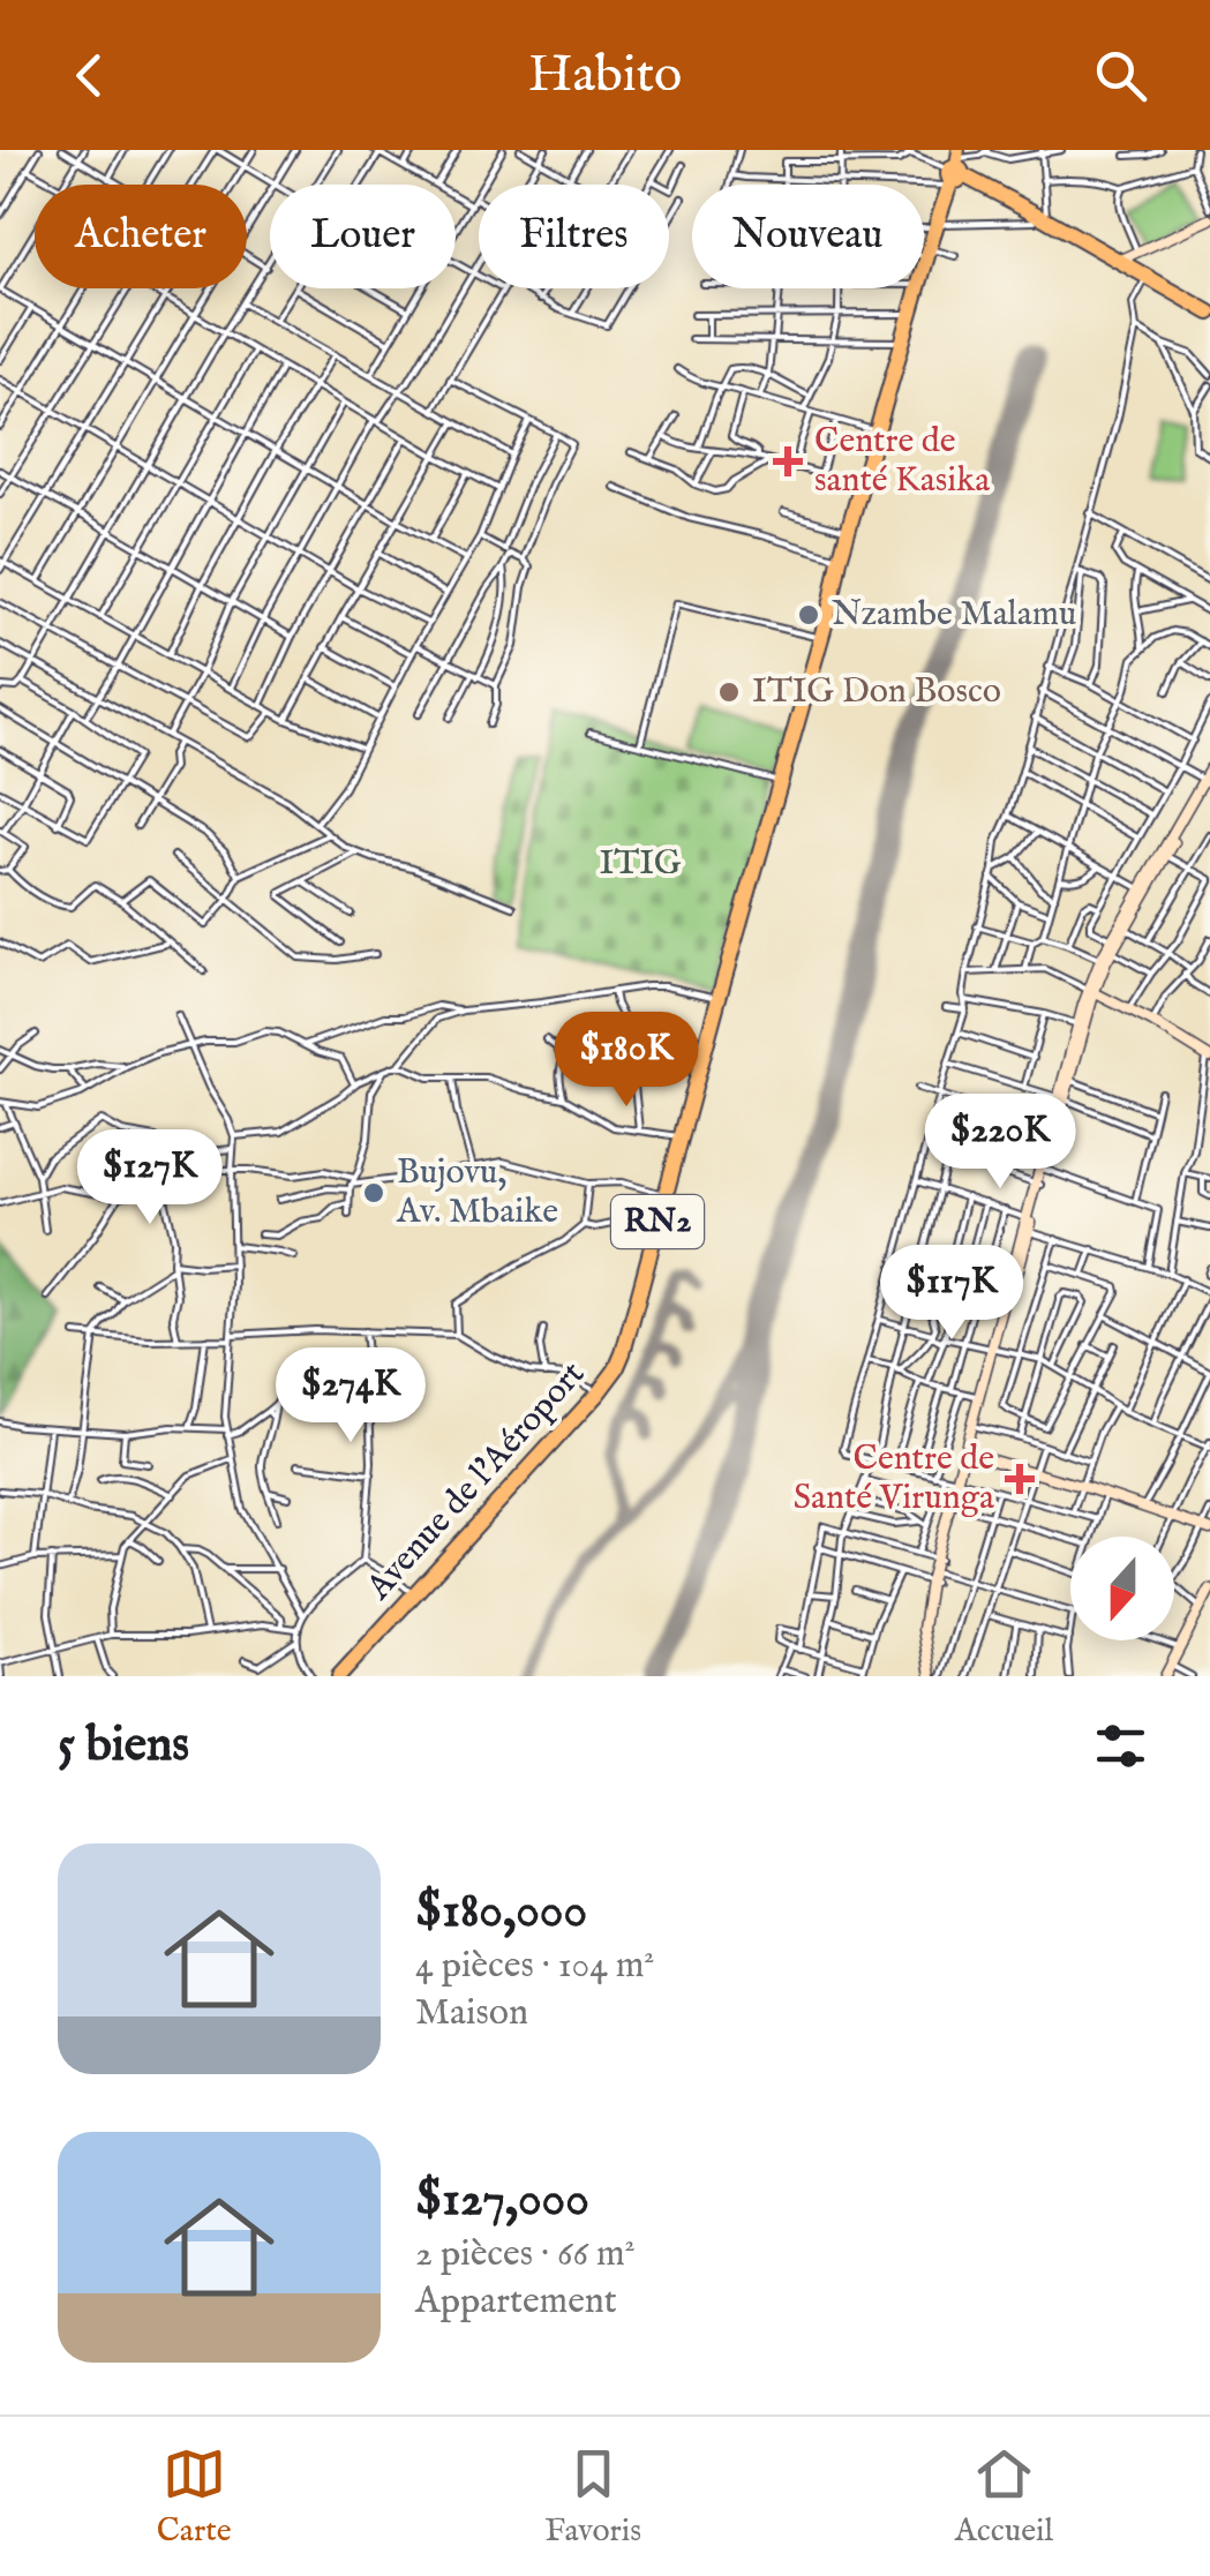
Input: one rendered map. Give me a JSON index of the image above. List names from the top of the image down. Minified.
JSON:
{"streets":{"highway":["RN2","Avenue de l'Aéroport"]},"parks":["ITIG"],"places":{"health":["Centre de santé Kasika","Centre de Santé Virunga"],"other":["Nzambe Malamu","ITIG Don Bosco","Bujovu, Av. Mbaike"]},"north":"bottom","page":{"header":"Habito","chip":["Acheter","Louer","Filtres","Nouveau"],"price":["$180K","$220K","$127K","$117K","$274K"],"heading":"5 biens","list":[{"name":"$180,000","note":"4 pièces · 104 m² · Maison"},{"name":"$127,000","note":"2 pièces · 66 m² · Appartement"}],"tabs":["Carte","Favoris","Accueil"]}}
